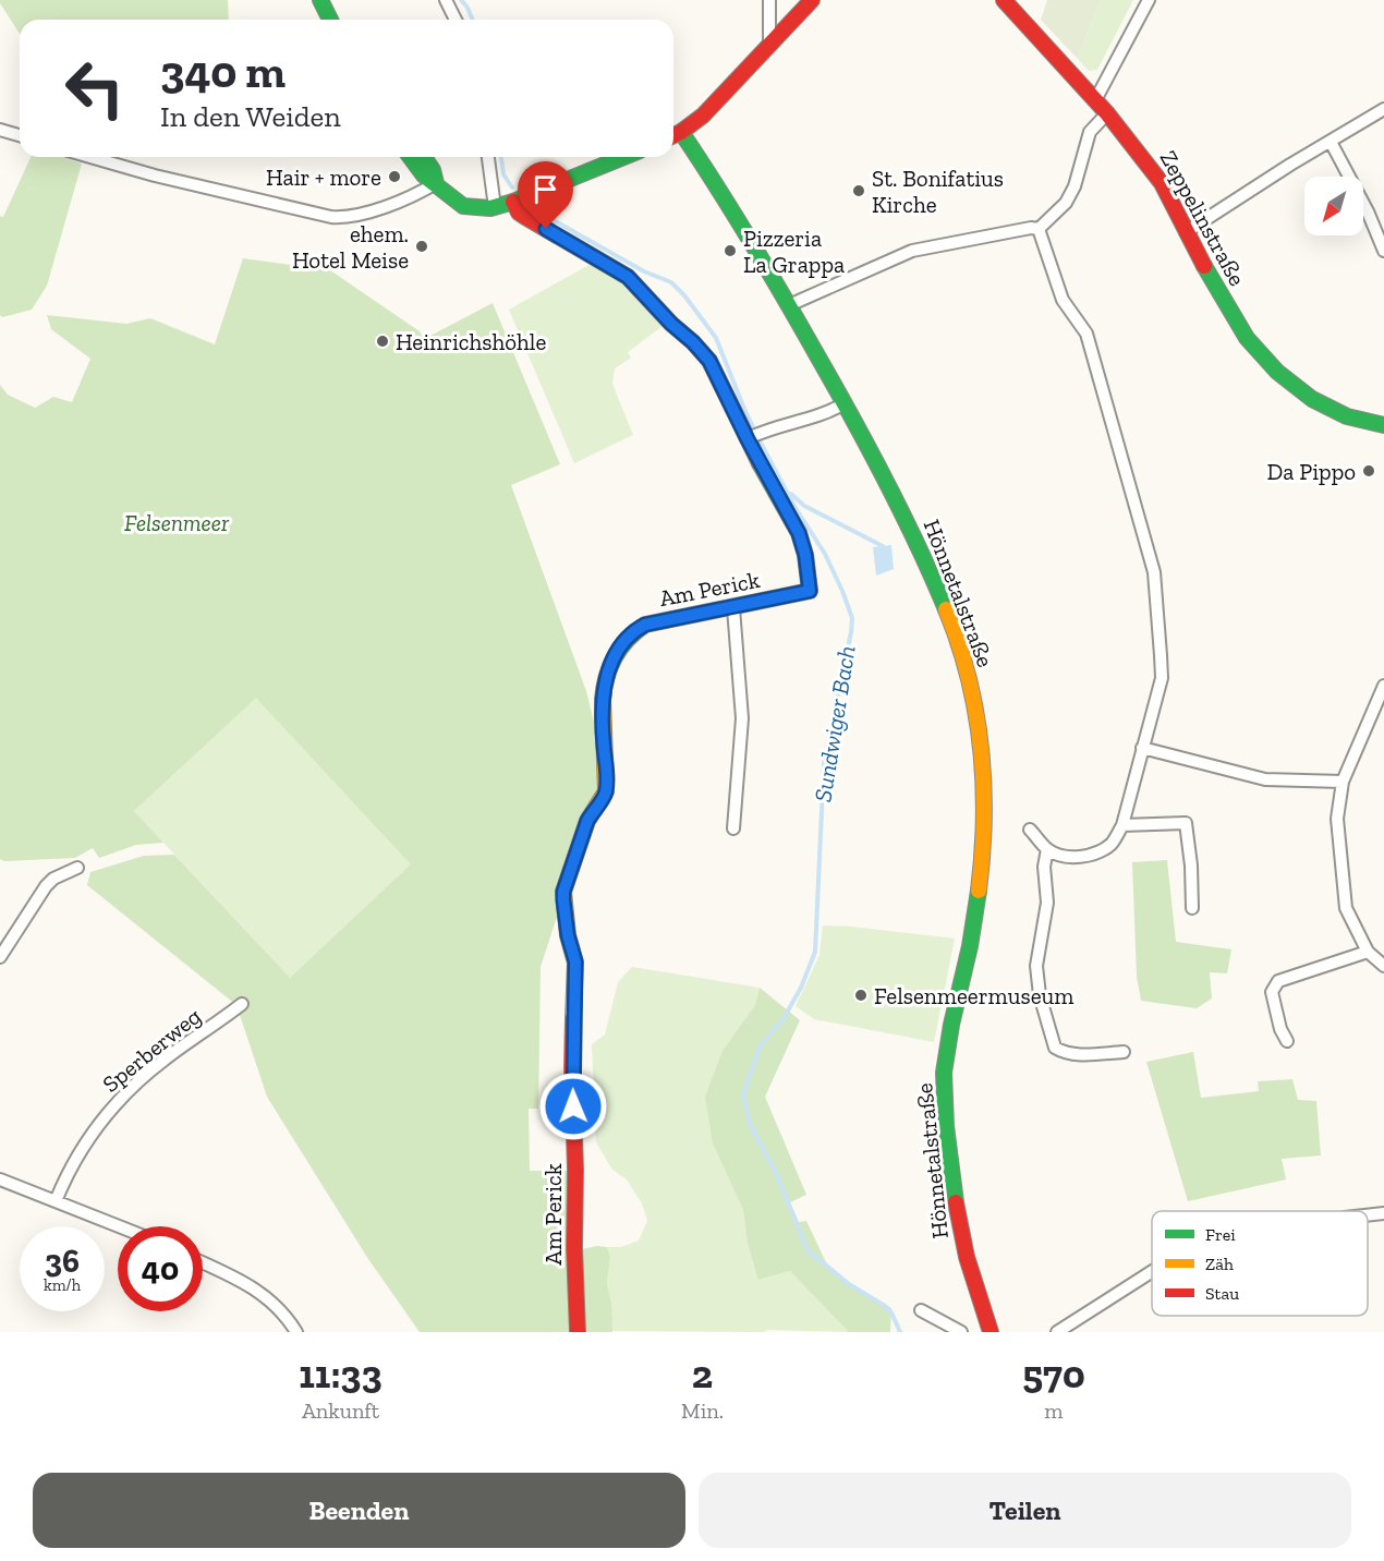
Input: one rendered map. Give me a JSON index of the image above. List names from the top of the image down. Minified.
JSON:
{"streets":{"street":["Zeppelinstraße","Am Perick","Hönnetalstraße","Sperberweg"]},"water":["Sundwiger Bach"],"parks":["Felsenmeer"],"places":["Hair + more","St. Bonifatius Kirche","ehem. Hotel Meise","Pizzeria La Grappa","Heinrichshöhle","Da Pippo","Felsenmeermuseum"],"legend":["Frei","Zäh","Stau"],"north":"bottom left","page":{"turn":["340 m","In den Weiden"],"speed":"36 km/h","limit":"40","eta":["11:33","Ankunft","2","Min.","570","m"],"buttons":["Beenden","Teilen"]}}
